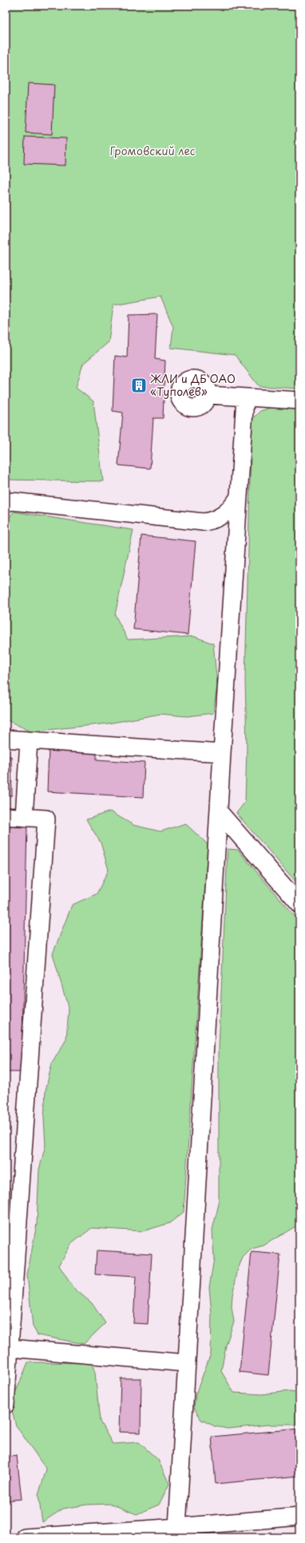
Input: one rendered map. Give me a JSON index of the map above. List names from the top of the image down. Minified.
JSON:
{"parks":["Громовский лес"],"places":{"building":["ЖЛИ и ДБ ОАО «Туполев»"]}}
